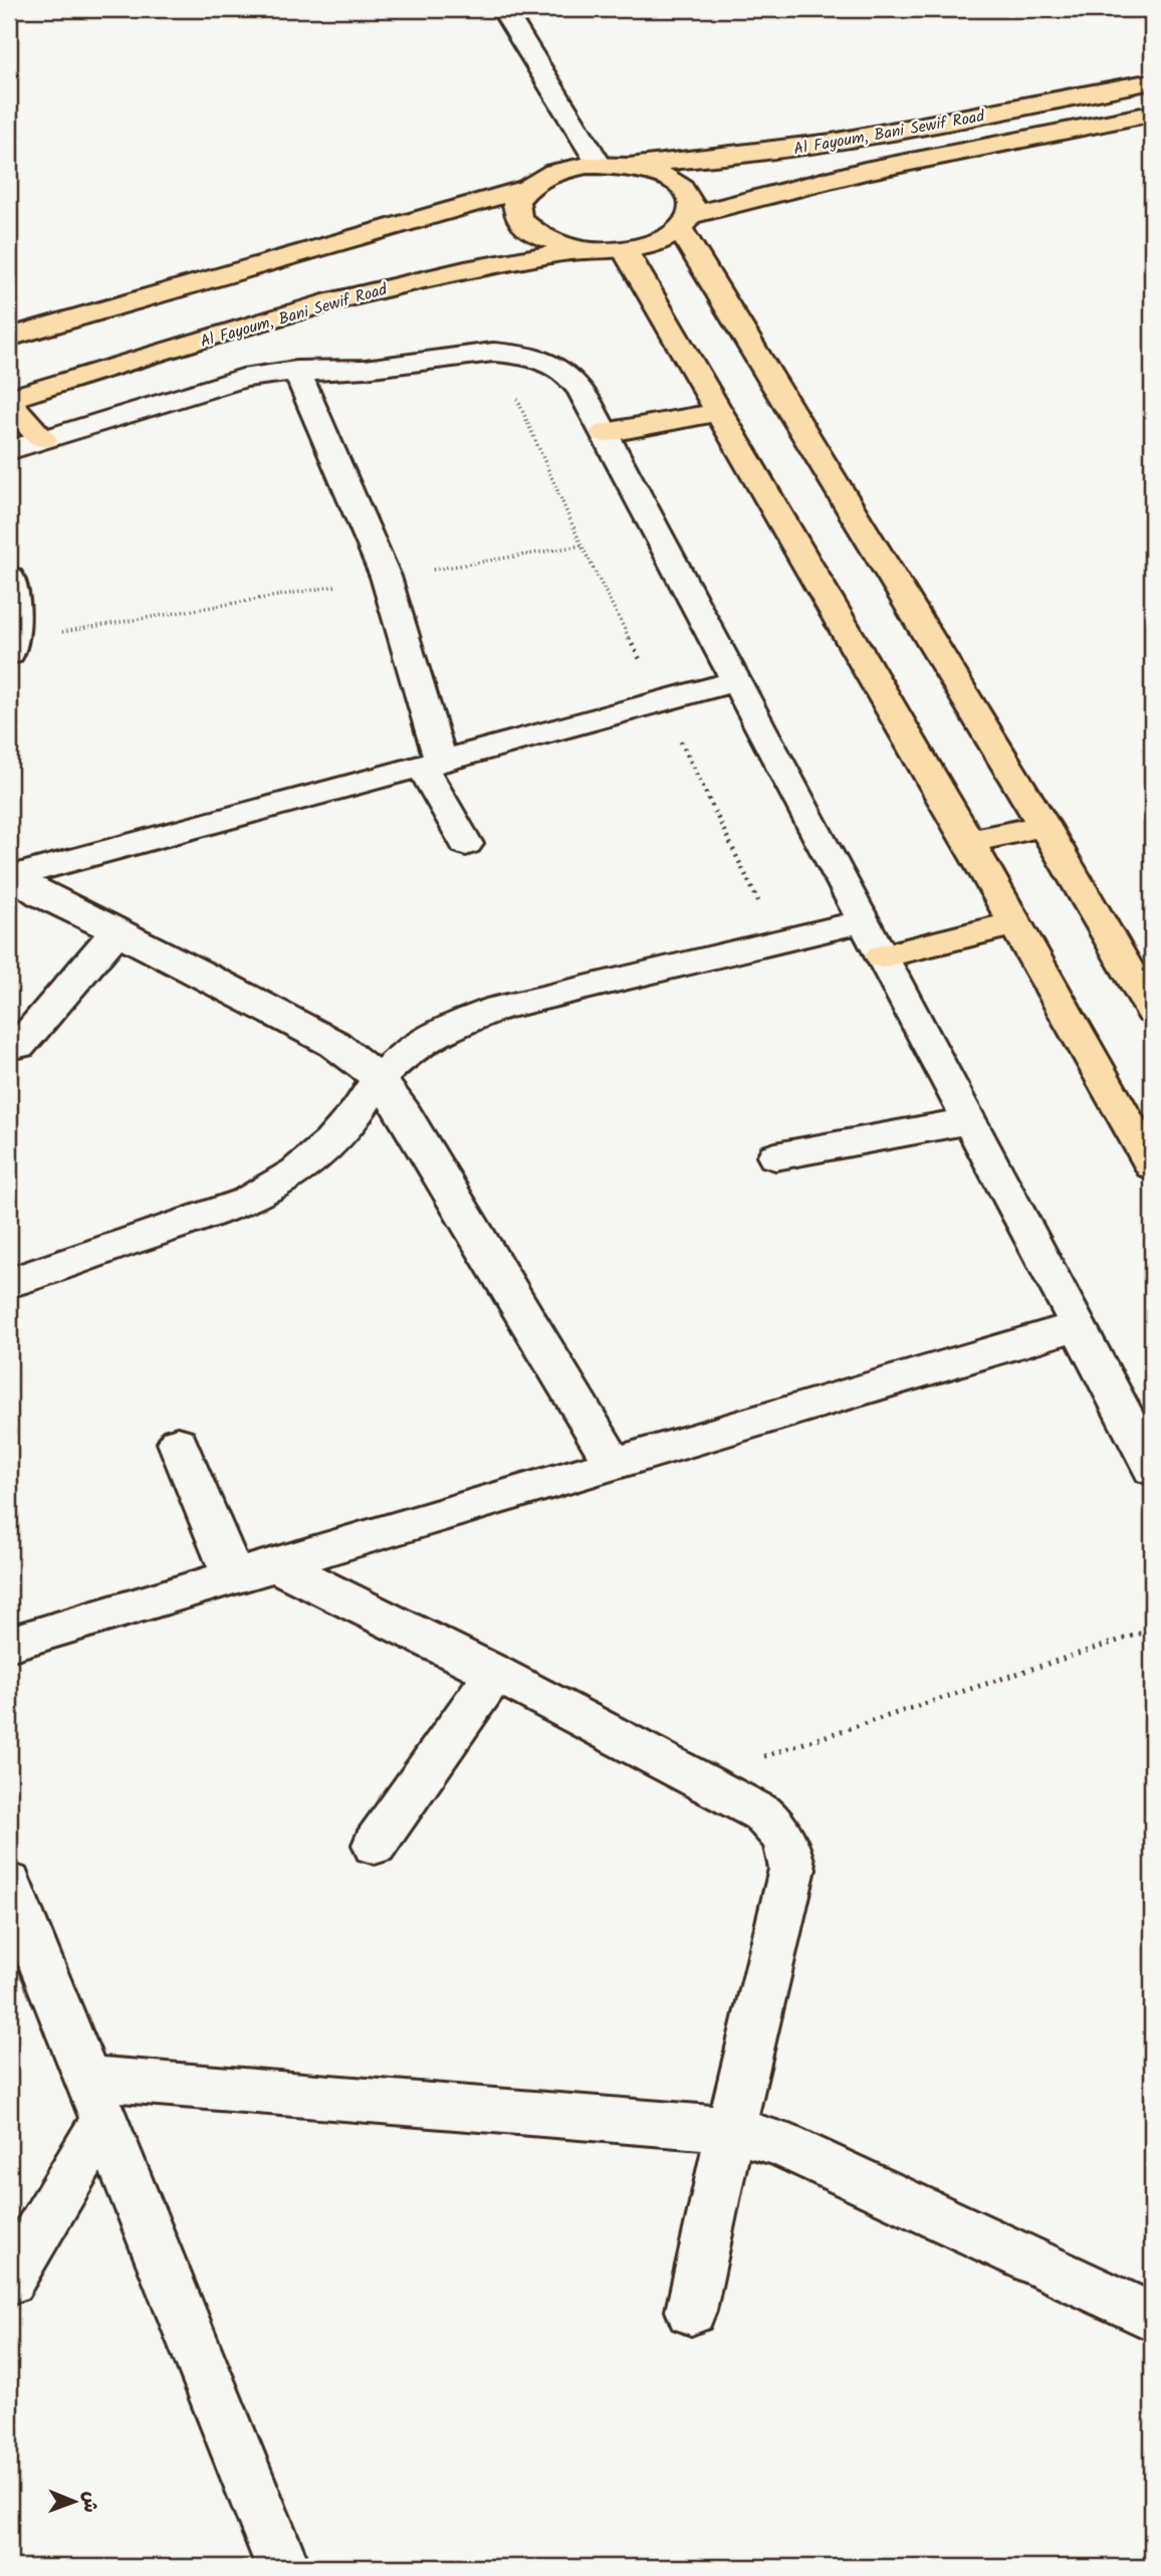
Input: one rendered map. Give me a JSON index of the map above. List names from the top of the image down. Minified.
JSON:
{"streets":{"main road":["Al Fayoum, Bani Sewif Road"]},"north":"right"}
